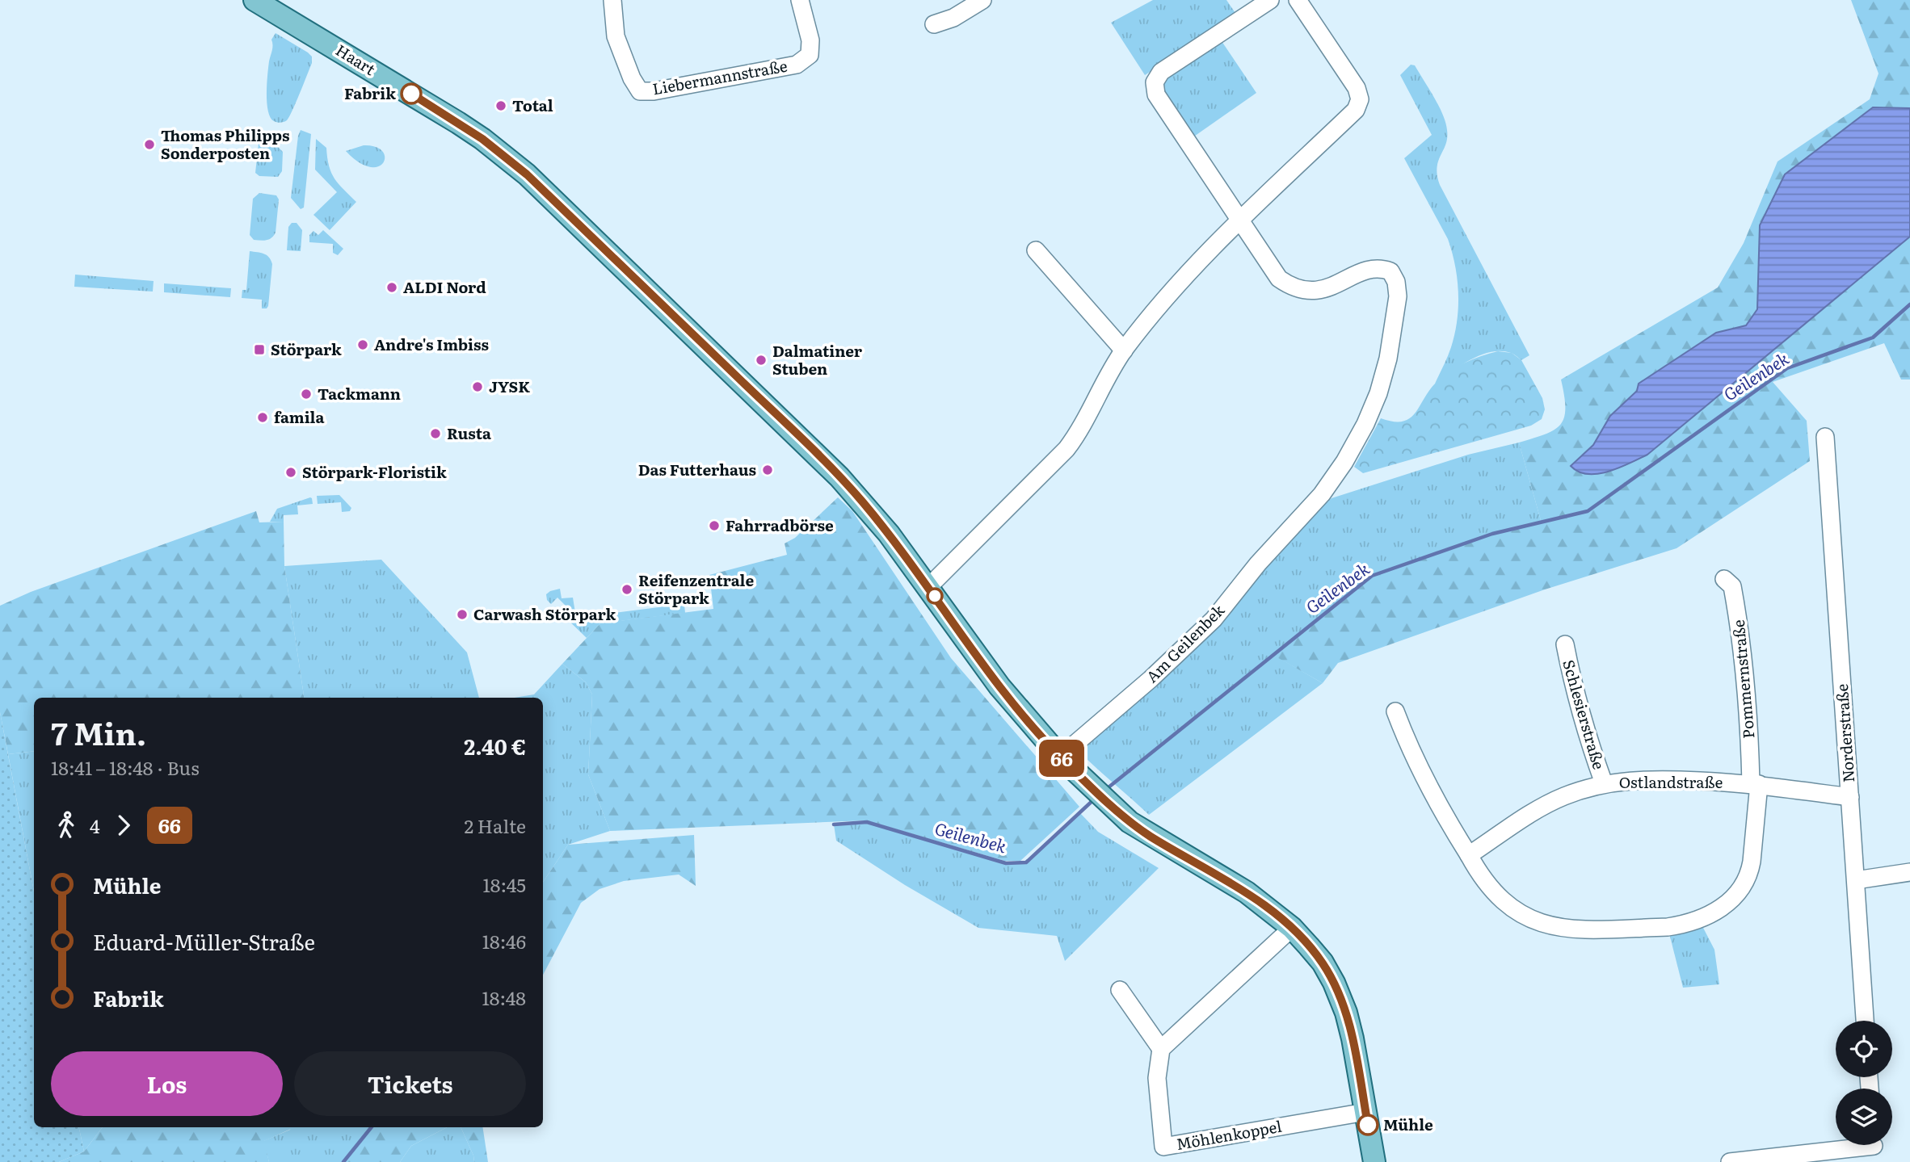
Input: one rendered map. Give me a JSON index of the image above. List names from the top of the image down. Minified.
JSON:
{"streets":{"main road":["Haart"],"street":["Liebermannstraße","Am Geilenbek","Pommernstraße","Schlesierstraße","Norderstraße","Ostlandstraße","Möhlenkoppel"]},"crossings":[["Haart","Am Geilenbek"],["Haart","Möhlenkoppel"],["Pommernstraße","Ostlandstraße"],["Schlesierstraße","Ostlandstraße"],["Norderstraße","Ostlandstraße"]],"water":["Geilenbek"],"places":{"other":["Fabrik","Total","Thomas Philipps Sonderposten","ALDI Nord","Andre's Imbiss","Dalmatiner Stuben","JYSK","Tackmann","famila","Rusta","Das Futterhaus","Störpark-Floristik","Fahrradbörse","Reifenzentrale Störpark","Carwash Störpark","Mühle"],"transit":["Störpark"]},"lines":["bus line 66"],"page":{"on_map":"66","heading":["7 Min.","18:41 – 18:48 · Bus","2.40 €"],"legs":["4","66","2 Halte"],"list":[{"name":"Mühle","value":"18:45"},{"name":"Eduard-Müller-Straße","value":"18:46"},{"name":"Fabrik","value":"18:48"}],"buttons":["Los","Tickets"]}}
